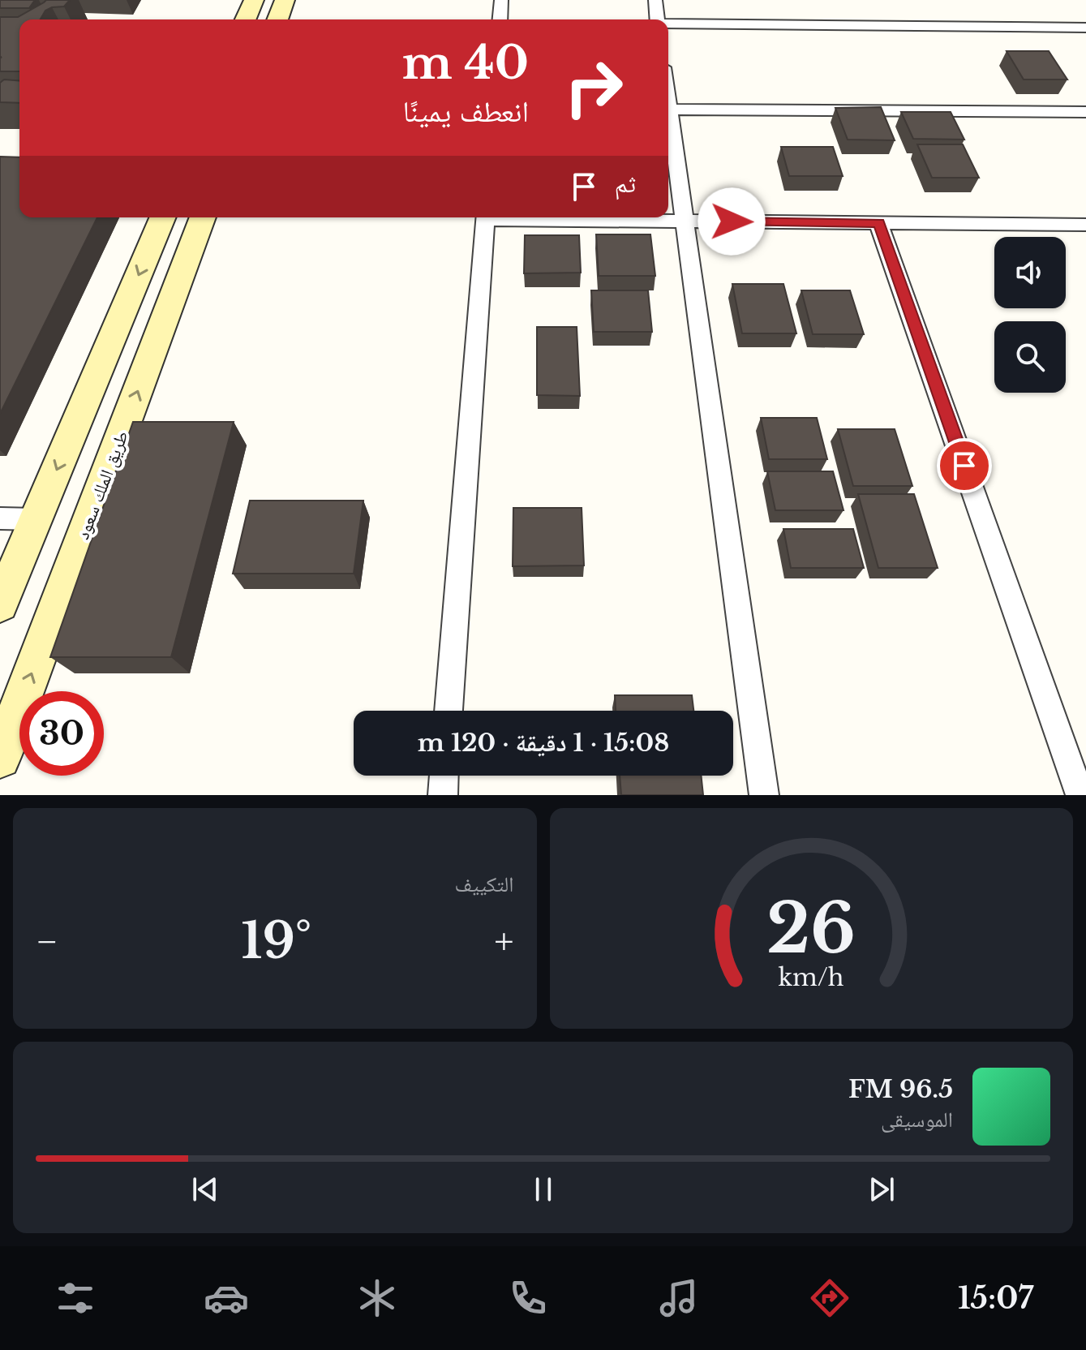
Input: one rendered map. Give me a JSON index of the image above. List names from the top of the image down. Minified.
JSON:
{"streets":{"street":["طريق الملك سعود"]},"page":{"turn":["40 m","انعطف يمينًا"],"then":"ثم","limit":"30","trip":"15:08 · 1 دقيقة · 120 m","tile":"التكييف","heat":["−","19°","+"],"song":["96.5 FM","الموسيقى"],"tabs":"15:07","gauge":["26","km/h"]}}
